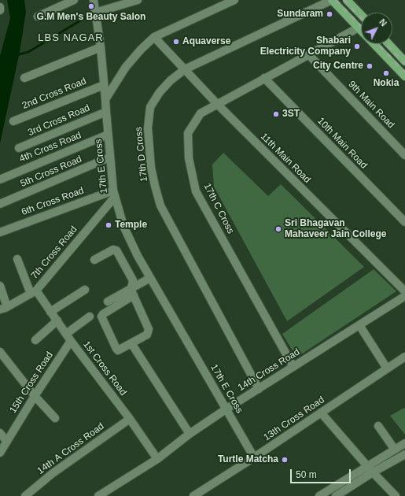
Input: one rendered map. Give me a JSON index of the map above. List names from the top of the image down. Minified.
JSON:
{"streets":{"street":["2nd Cross Road","9th Main Road","3rd Cross Road","10th Main Road","4th Cross Road","17th D Cross","11th Main Road","17th E Cross","5th Cross Road","6th Cross Road","17th C Cross","7th Cross Road","1st Cross Road","14th Cross Road","15th Cross Road","13th Cross Road","14th A Cross Road"]},"crossings":[["2nd Cross Road","17th E Cross"],["9th Main Road","17th C Cross"],["3rd Cross Road","17th E Cross"],["10th Main Road","17th C Cross"],["4th Cross Road","17th E Cross"],["17th D Cross","11th Main Road"],["17th D Cross","14th Cross Road"],["11th Main Road","17th C Cross"],["17th E Cross","5th Cross Road"],["17th E Cross","6th Cross Road"],["17th E Cross","7th Cross Road"],["17th E Cross","14th Cross Road"],["17th E Cross","13th Cross Road"],["6th Cross Road","7th Cross Road"],["17th C Cross","14th Cross Road"],["7th Cross Road","1st Cross Road"],["1st Cross Road","14th Cross Road"],["1st Cross Road","15th Cross Road"],["1st Cross Road","14th A Cross Road"]],"districts":["LBS NAGAR"],"places":["G.M Men's Beauty Salon","Sundaram","Aquaverse","Shabari Electricity Company","City Centre","Nokia","3ST","Temple","Sri Bhagavan Mahaveer Jain College","Turtle Matcha"],"scale_bar":"50 m","north":"top right"}
